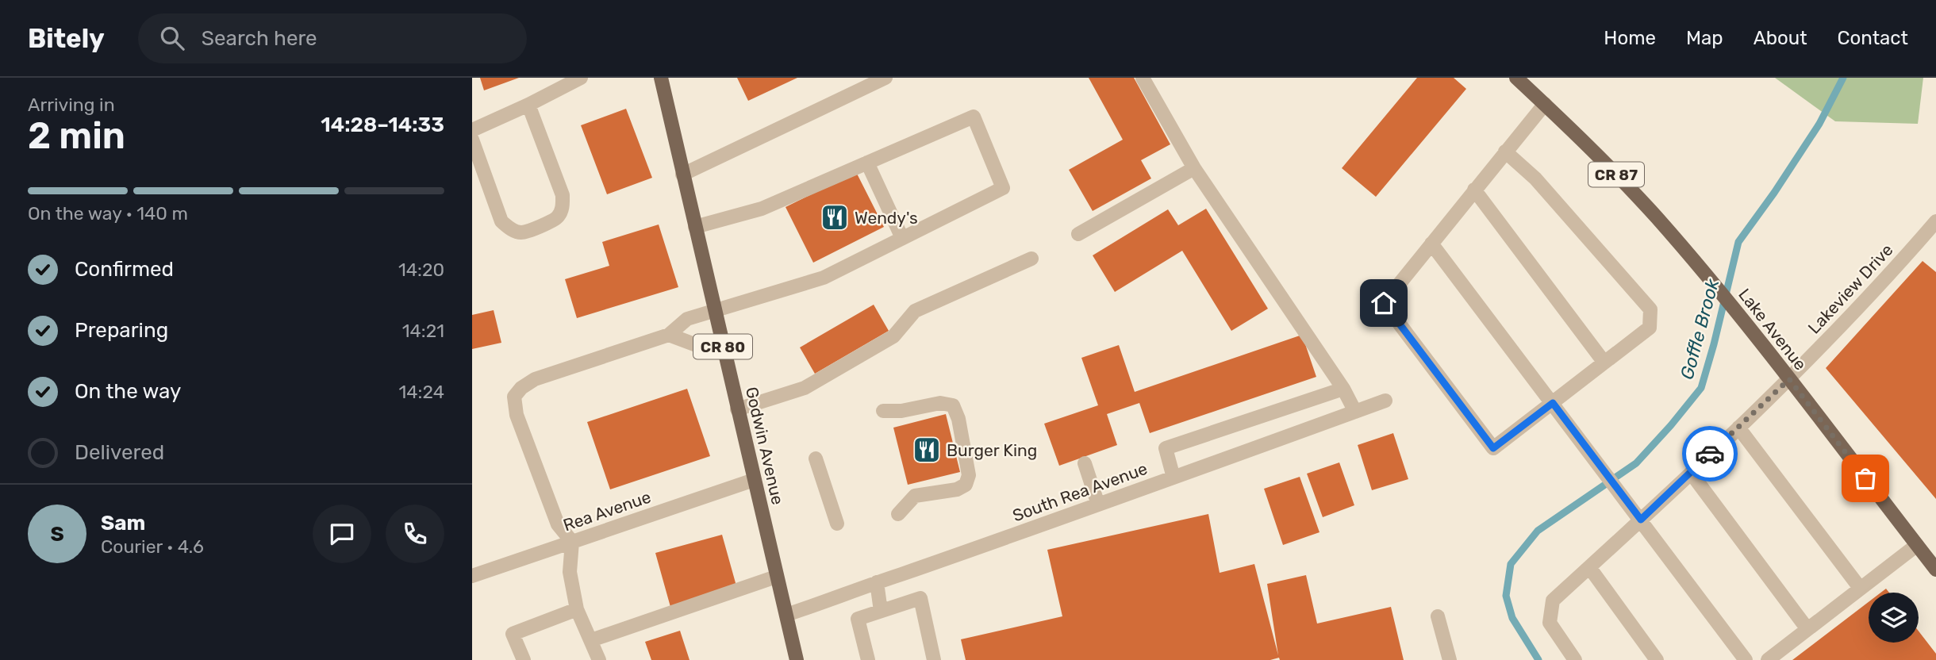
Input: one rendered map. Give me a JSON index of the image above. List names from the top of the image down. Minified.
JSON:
{"streets":{"main road":["CR 87","Lake Avenue","CR 80","Godwin Avenue"],"street":["Lakeview Drive","South Rea Avenue","Rea Avenue"]},"crossings":[["Lakeview Drive","Lake Avenue"],["Godwin Avenue","South Rea Avenue"],["Godwin Avenue","Rea Avenue"]],"water":["Goffle Brook"],"places":{"restaurant":["Wendy's","Burger King"]},"page":{"header":"Bitely","search":"Search here","nav":["Home","Map","About","Contact"],"heading":["2 min","Arriving in","14:28–14:33"],"panel":["Sam","Courier · 4.6"],"bar":"On the way · 140 m","list":[["Confirmed","14:20"],["Preparing","14:21"],["On the way","14:24"],"Delivered"],"round":"S"}}
